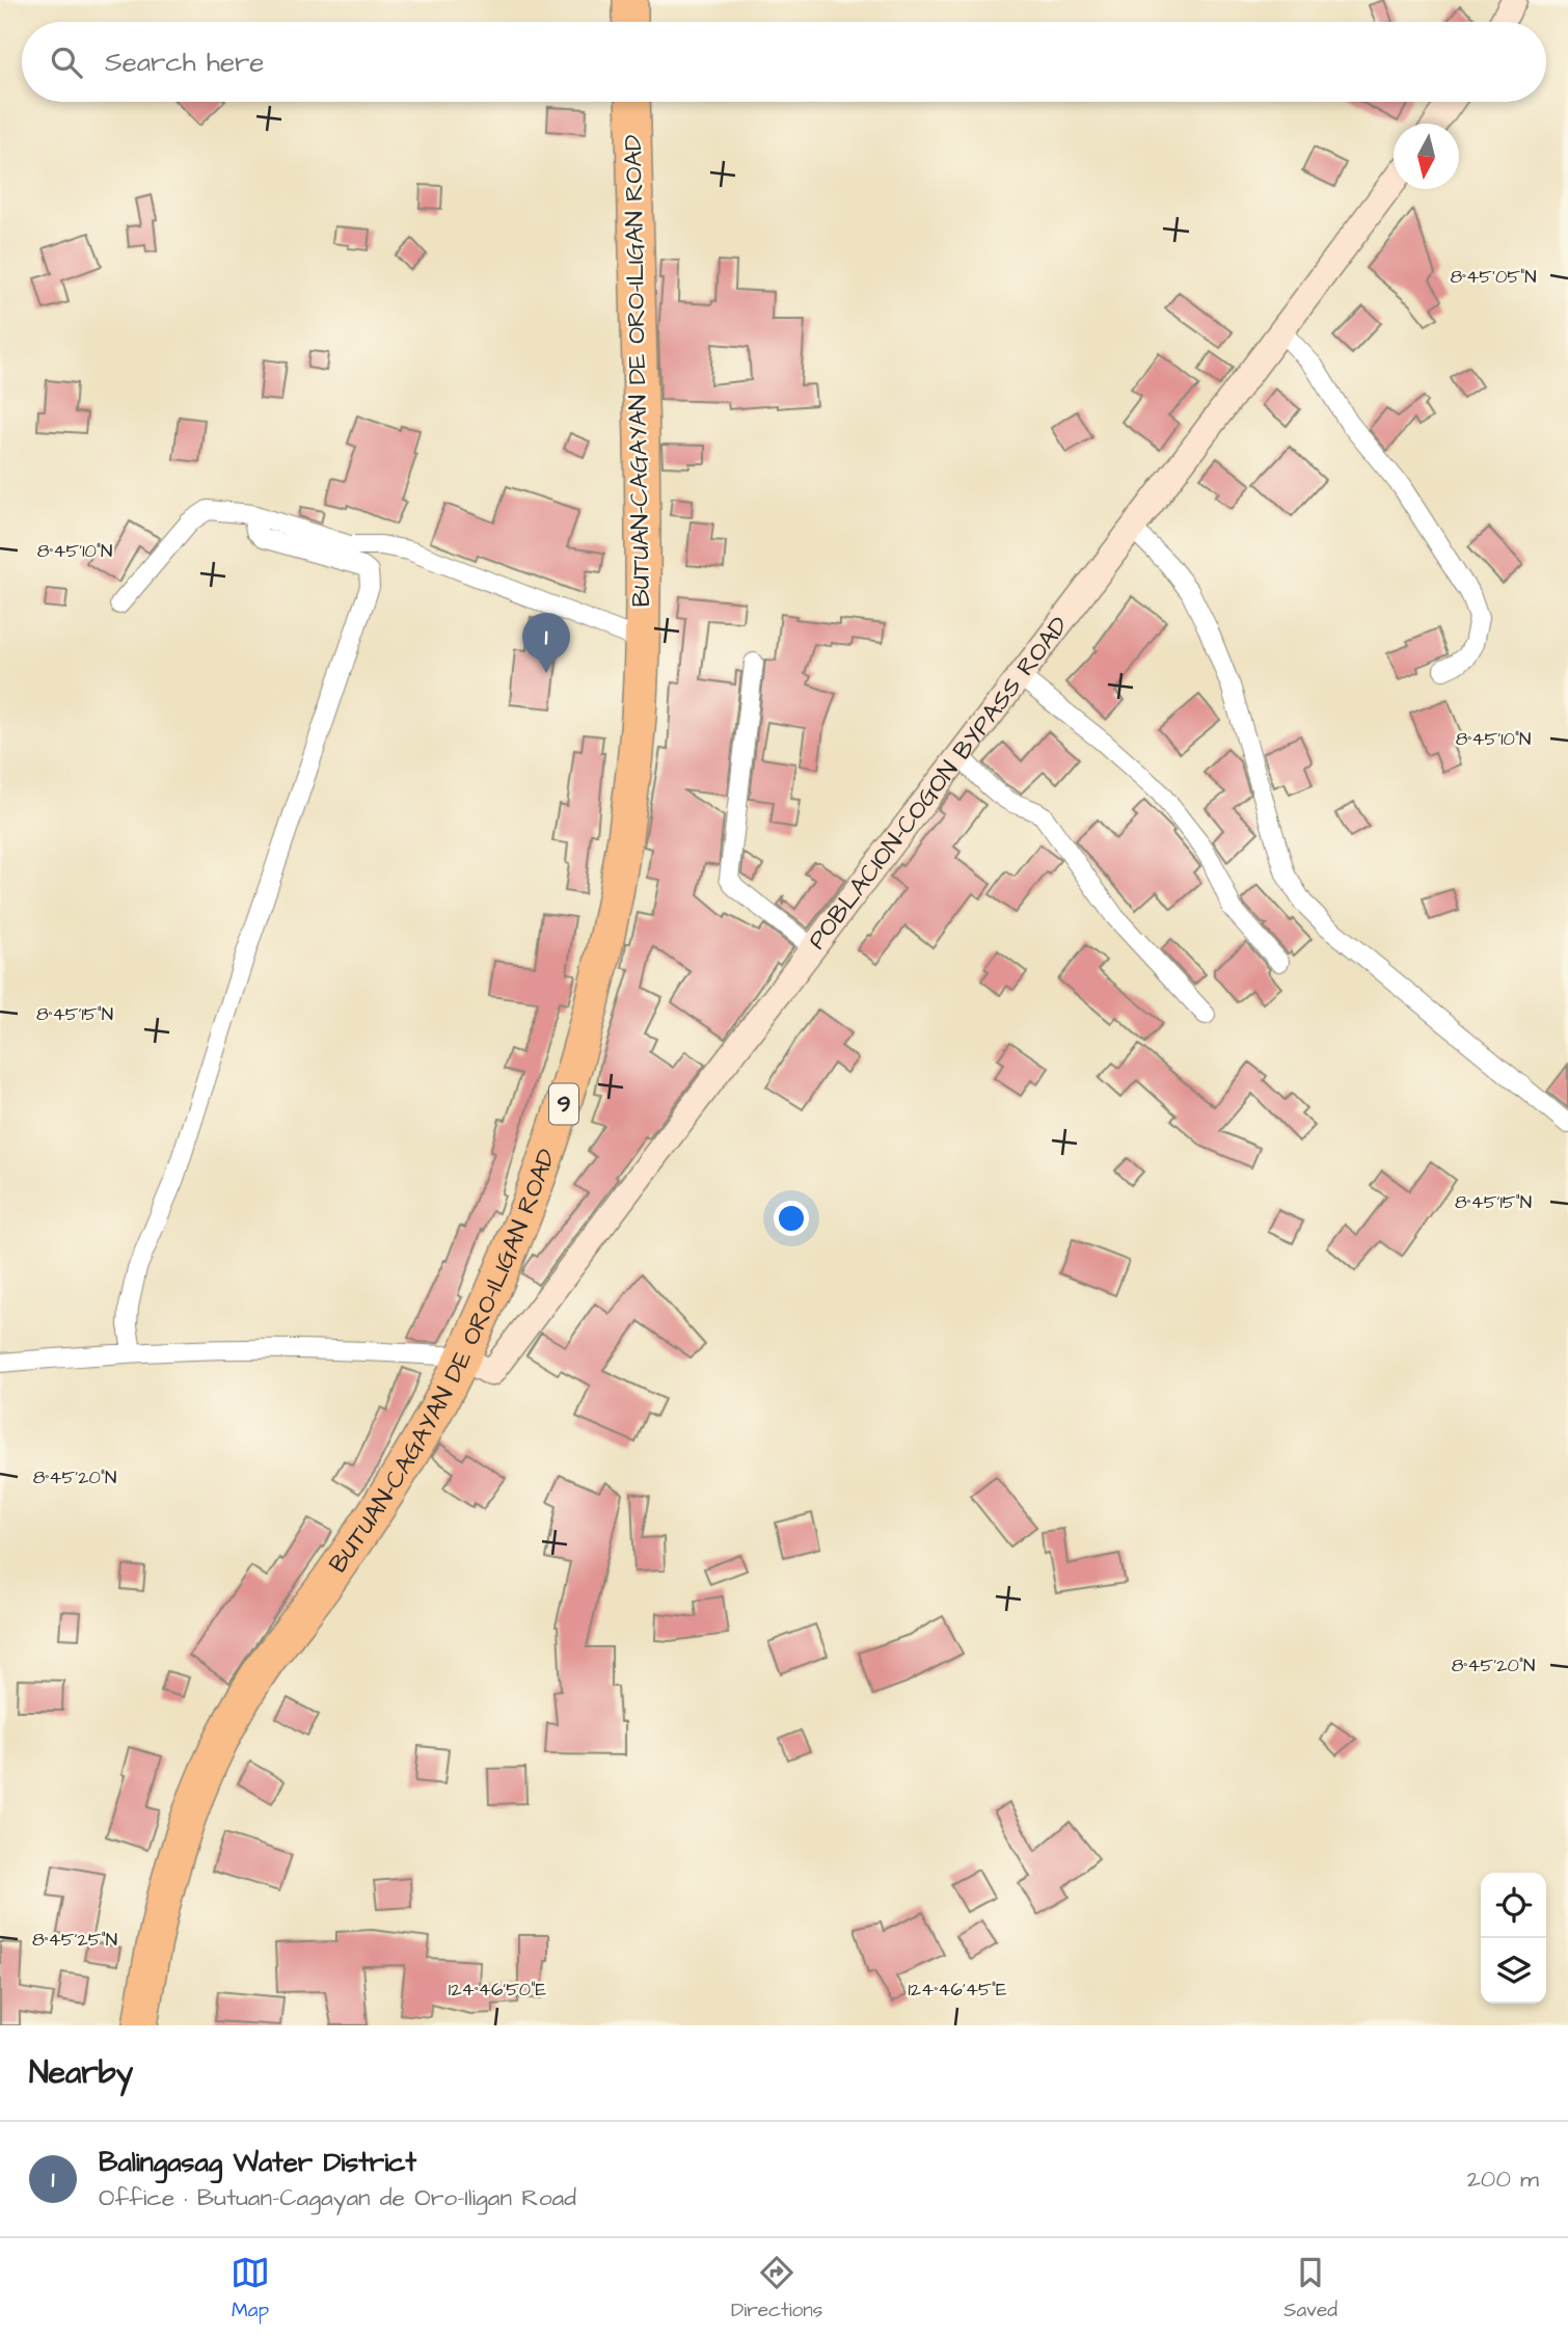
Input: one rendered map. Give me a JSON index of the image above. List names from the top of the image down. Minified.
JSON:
{"streets":{"highway":["BUTUAN-CAGAYAN DE ORO-ILIGAN ROAD","9"],"main road":["POBLACION-COGON BYPASS ROAD"]},"crossings":[["BUTUAN-CAGAYAN DE ORO-ILIGAN ROAD","POBLACION-COGON BYPASS ROAD"]],"north":"bottom","page":{"search":"Search here","pins":"1","heading":"Nearby","list":[{"mark":"1","name":"Balingasag Water District","note":"Office · Butuan-Cagayan de Oro-Iligan Road","value":"200 m"}],"nav":["Map","Directions","Saved"]},"coordinates":["8°45'05\"N","8°45'10\"N","8°45'15\"N","8°45'20\"N","8°45'25\"N","124°46'50\"E","124°46'45\"E"]}
